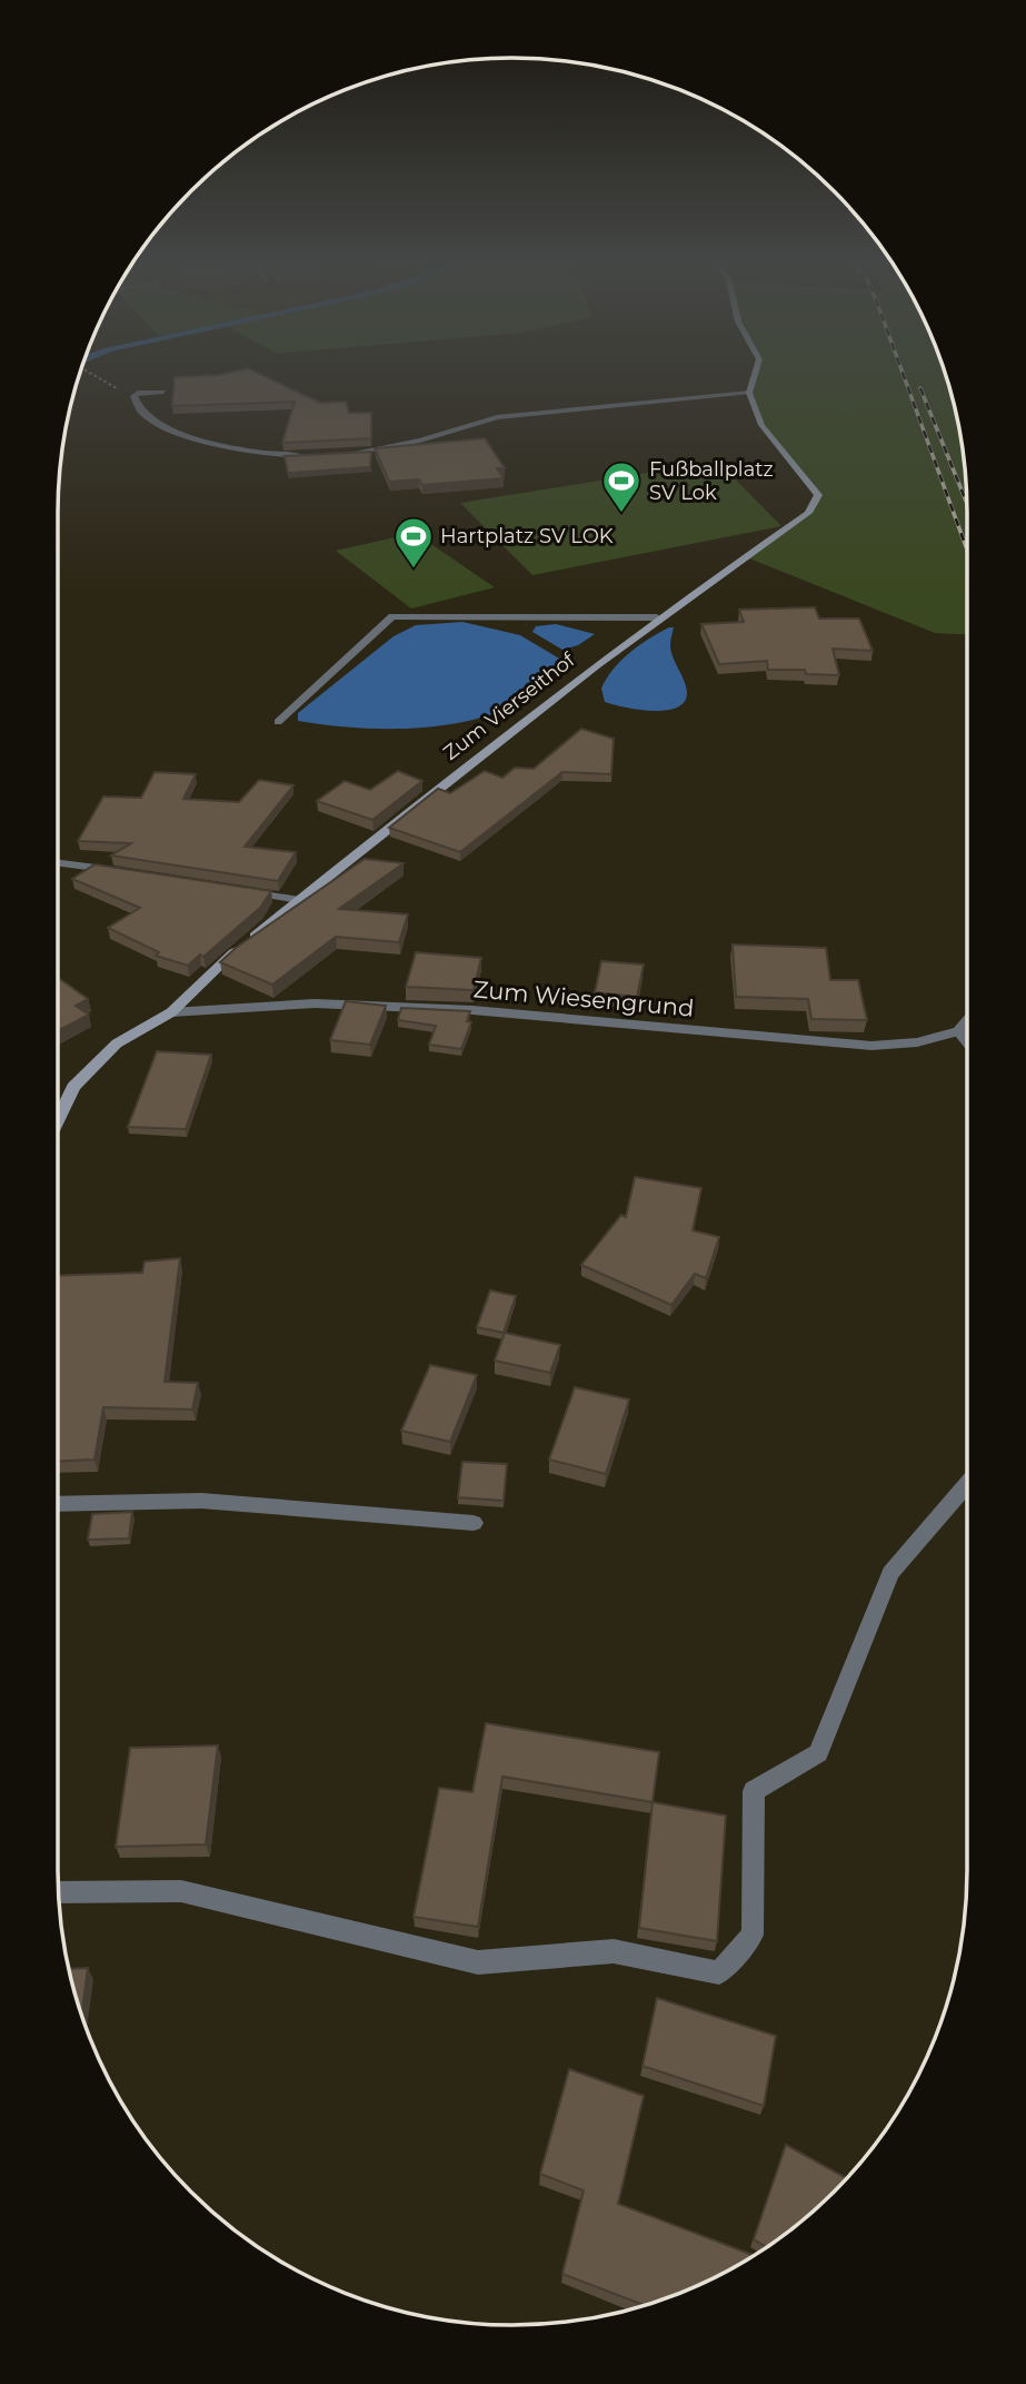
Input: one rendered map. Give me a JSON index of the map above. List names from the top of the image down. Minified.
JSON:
{"streets":{"street":["Zum Vierseithof","Zum Wiesengrund"]},"crossings":[["Zum Vierseithof","Zum Wiesengrund"]],"places":{"sports":["Fußballplatz SV Lok","Hartplatz SV LOK"]}}
